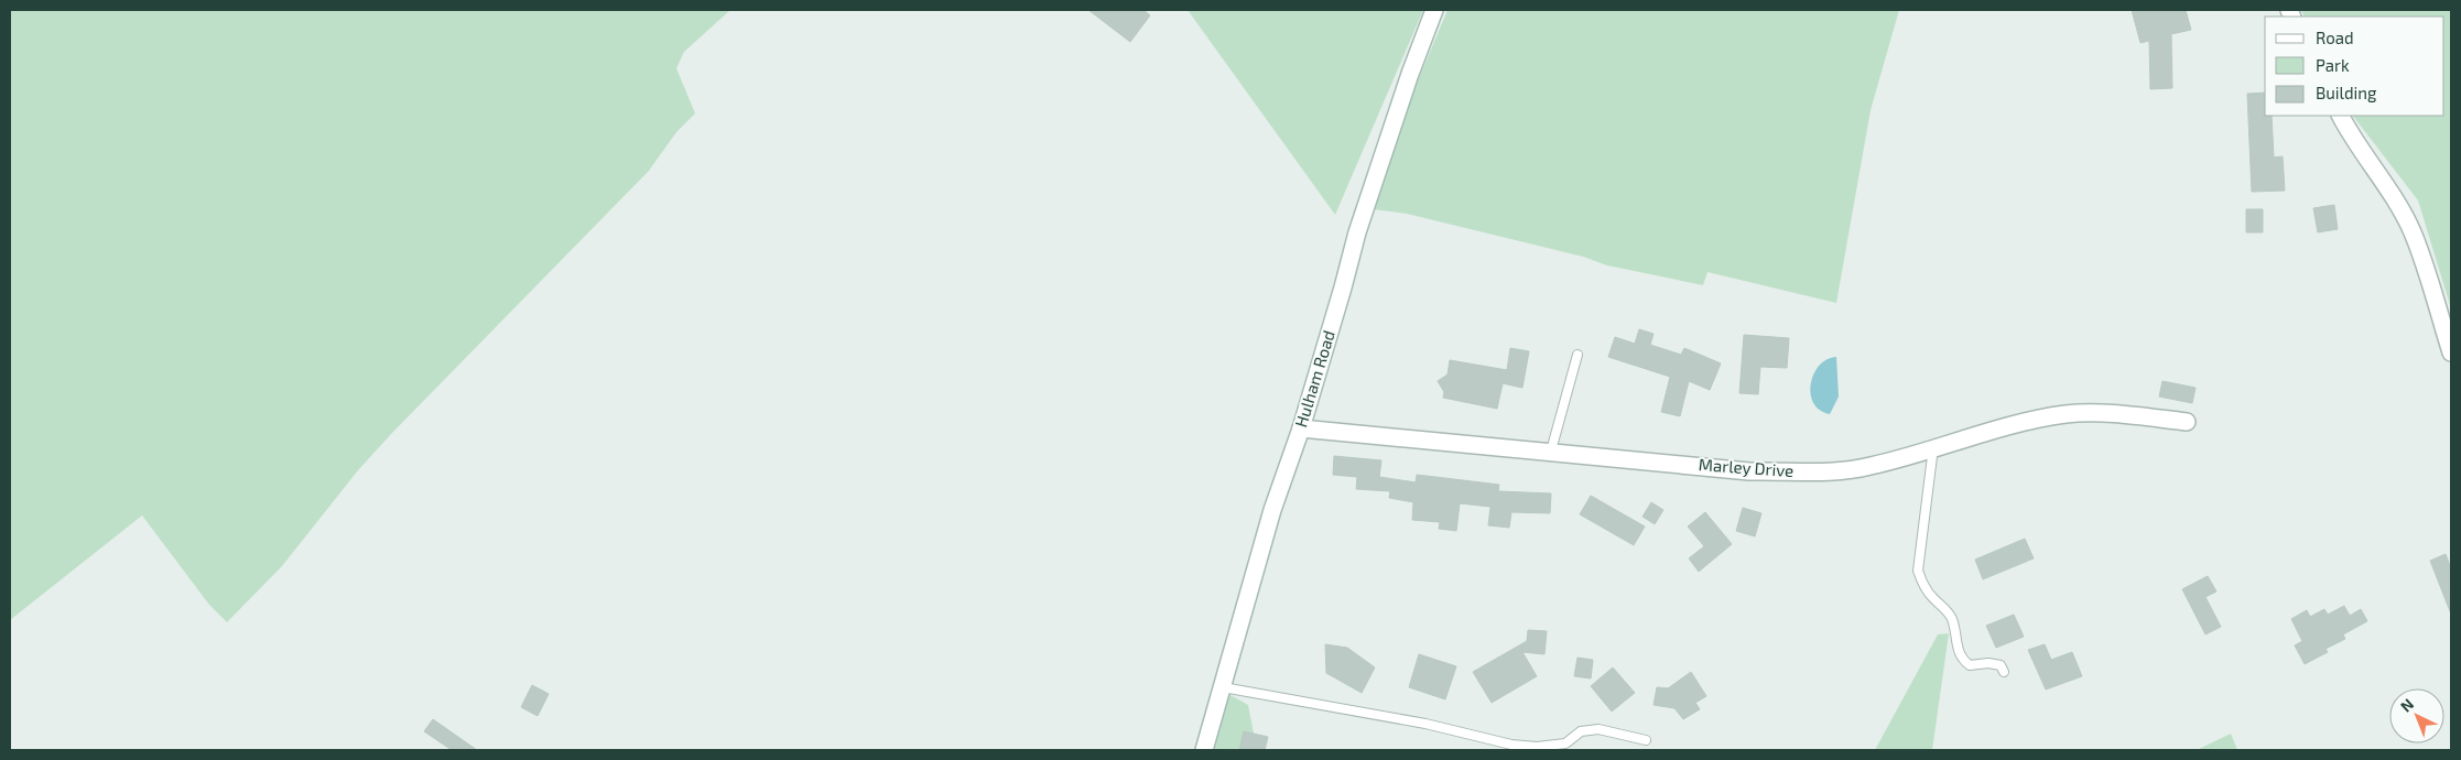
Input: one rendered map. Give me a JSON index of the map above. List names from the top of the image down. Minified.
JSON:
{"streets":{"street":["Hulham Road","Marley Drive"]},"crossings":[["Hulham Road","Marley Drive"]],"legend":["Road","Park","Building"],"north":"top left"}
